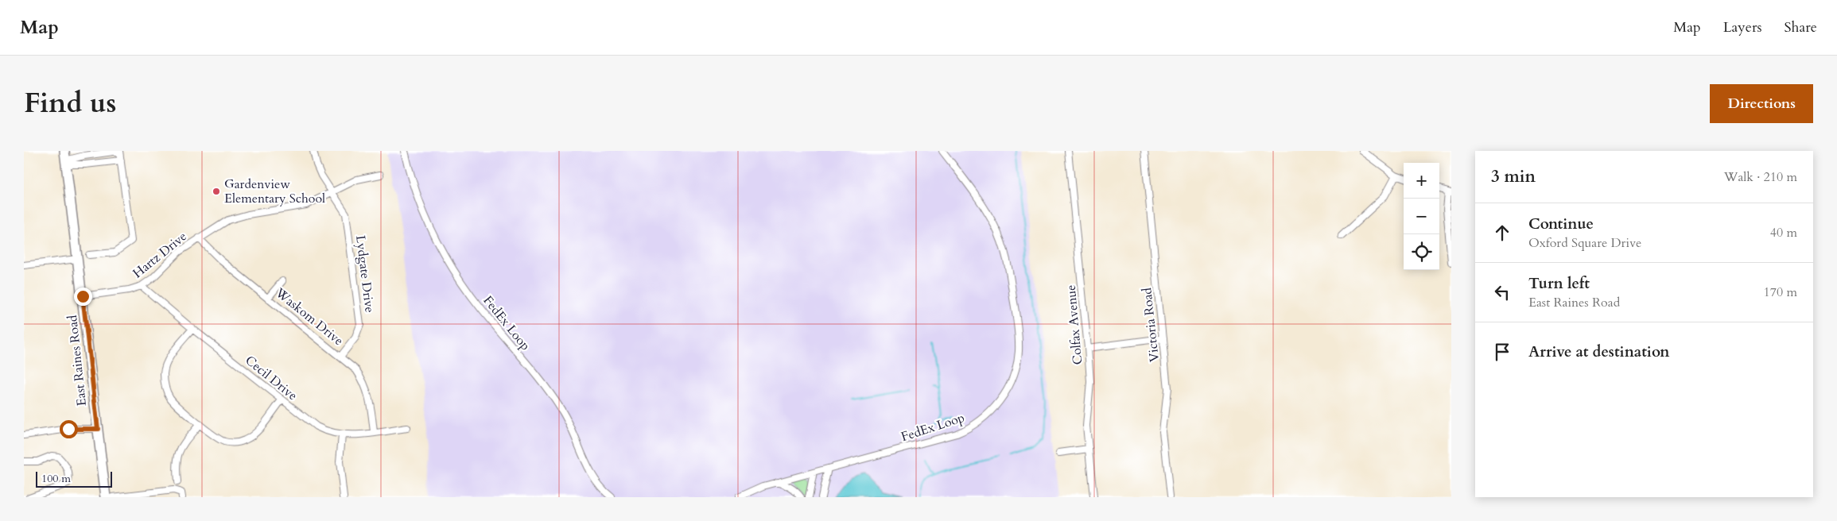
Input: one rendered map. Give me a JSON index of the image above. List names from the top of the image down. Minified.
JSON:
{"streets":{"main road":["East Raines Road"],"street":["Hartz Drive","Lydgate Drive","Waskom Drive","FedEx Loop","Colfax Avenue","Victoria Road","Cecil Drive"]},"crossings":[["Hartz Drive","Lydgate Drive"],["Hartz Drive","Waskom Drive"],["Hartz Drive","East Raines Road"],["Hartz Drive","Cecil Drive"],["Lydgate Drive","Waskom Drive"],["Waskom Drive","Cecil Drive"]],"places":["Gardenview Elementary School"],"scale_bar":"100 m","page":{"header":"Map","nav":["Map","Layers","Share"],"title":"Find us","buttons":"Directions","heading":["3 min","Walk · 210 m"],"map_buttons":["+","−"],"list":[["Continue","Oxford Square Drive","40 m"],["Turn left","East Raines Road","170 m"],"Arrive at destination"],"scale":"100 m"}}
